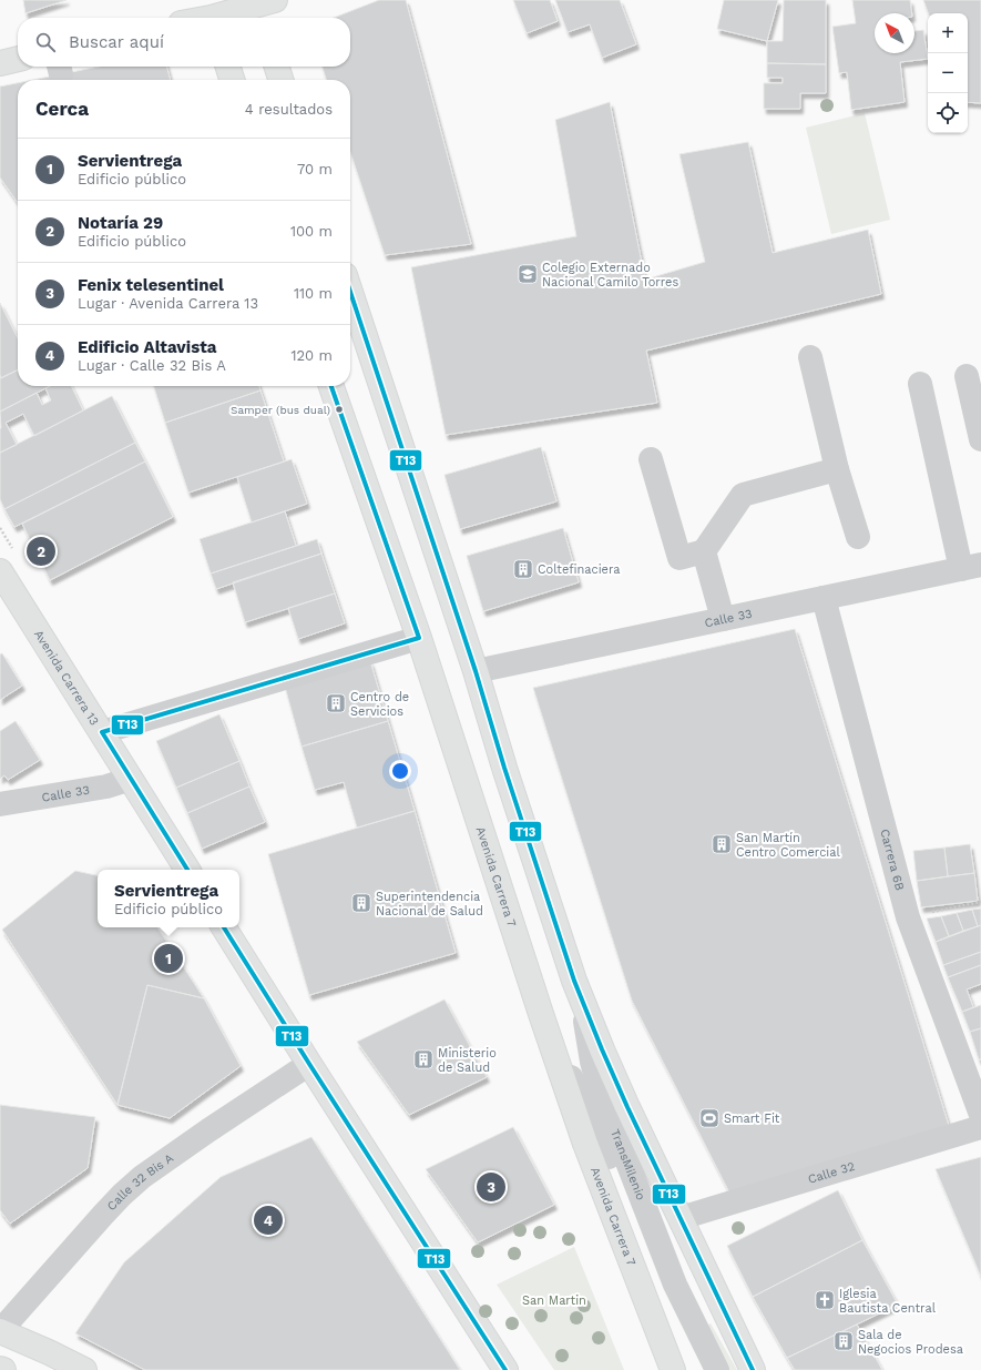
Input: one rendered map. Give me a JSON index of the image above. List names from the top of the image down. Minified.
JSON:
{"streets":{"main road":["Avenida Carrera 13","Avenida Carrera 7"],"street":["Calle 33","Carrera 6B","TransMilenio","Calle 32","Calle 32 Bis A"]},"crossings":[["Calle 33","Avenida Carrera 13"],["Calle 33","Carrera 6B"],["Avenida Carrera 7","TransMilenio"]],"parks":["San Martin"],"places":{"school or university":["Colegio Externado Nacional Camilo Torres"],"other":["Samper (bus dual)"],"building":["Coltefinaciera","Centro de Servicios","San Martín Centro Comercial","Superintendencia Nacional de Salud","Ministerio de Salud","Sala de Negocios Prodesa"],"sports":["Smart Fit"],"church":["Iglesia Bautista Central"]},"lines":["transit line T13"],"north":"top left","page":{"map_buttons":["+","−"],"search":"Buscar aquí","heading":["Cerca","4 resultados"],"list":[{"mark":"1","name":"Servientrega","note":"Edificio público","value":"70 m"},{"mark":"2","name":"Notaría 29","note":"Edificio público","value":"100 m"},{"mark":"3","name":"Fenix telesentinel","note":"Lugar · Avenida Carrera 13","value":"110 m"},{"mark":"4","name":"Edificio Altavista","note":"Lugar · Calle 32 Bis A","value":"120 m"}],"pins":["2","1","3","4"],"popup":["Servientrega","Edificio público"]}}
